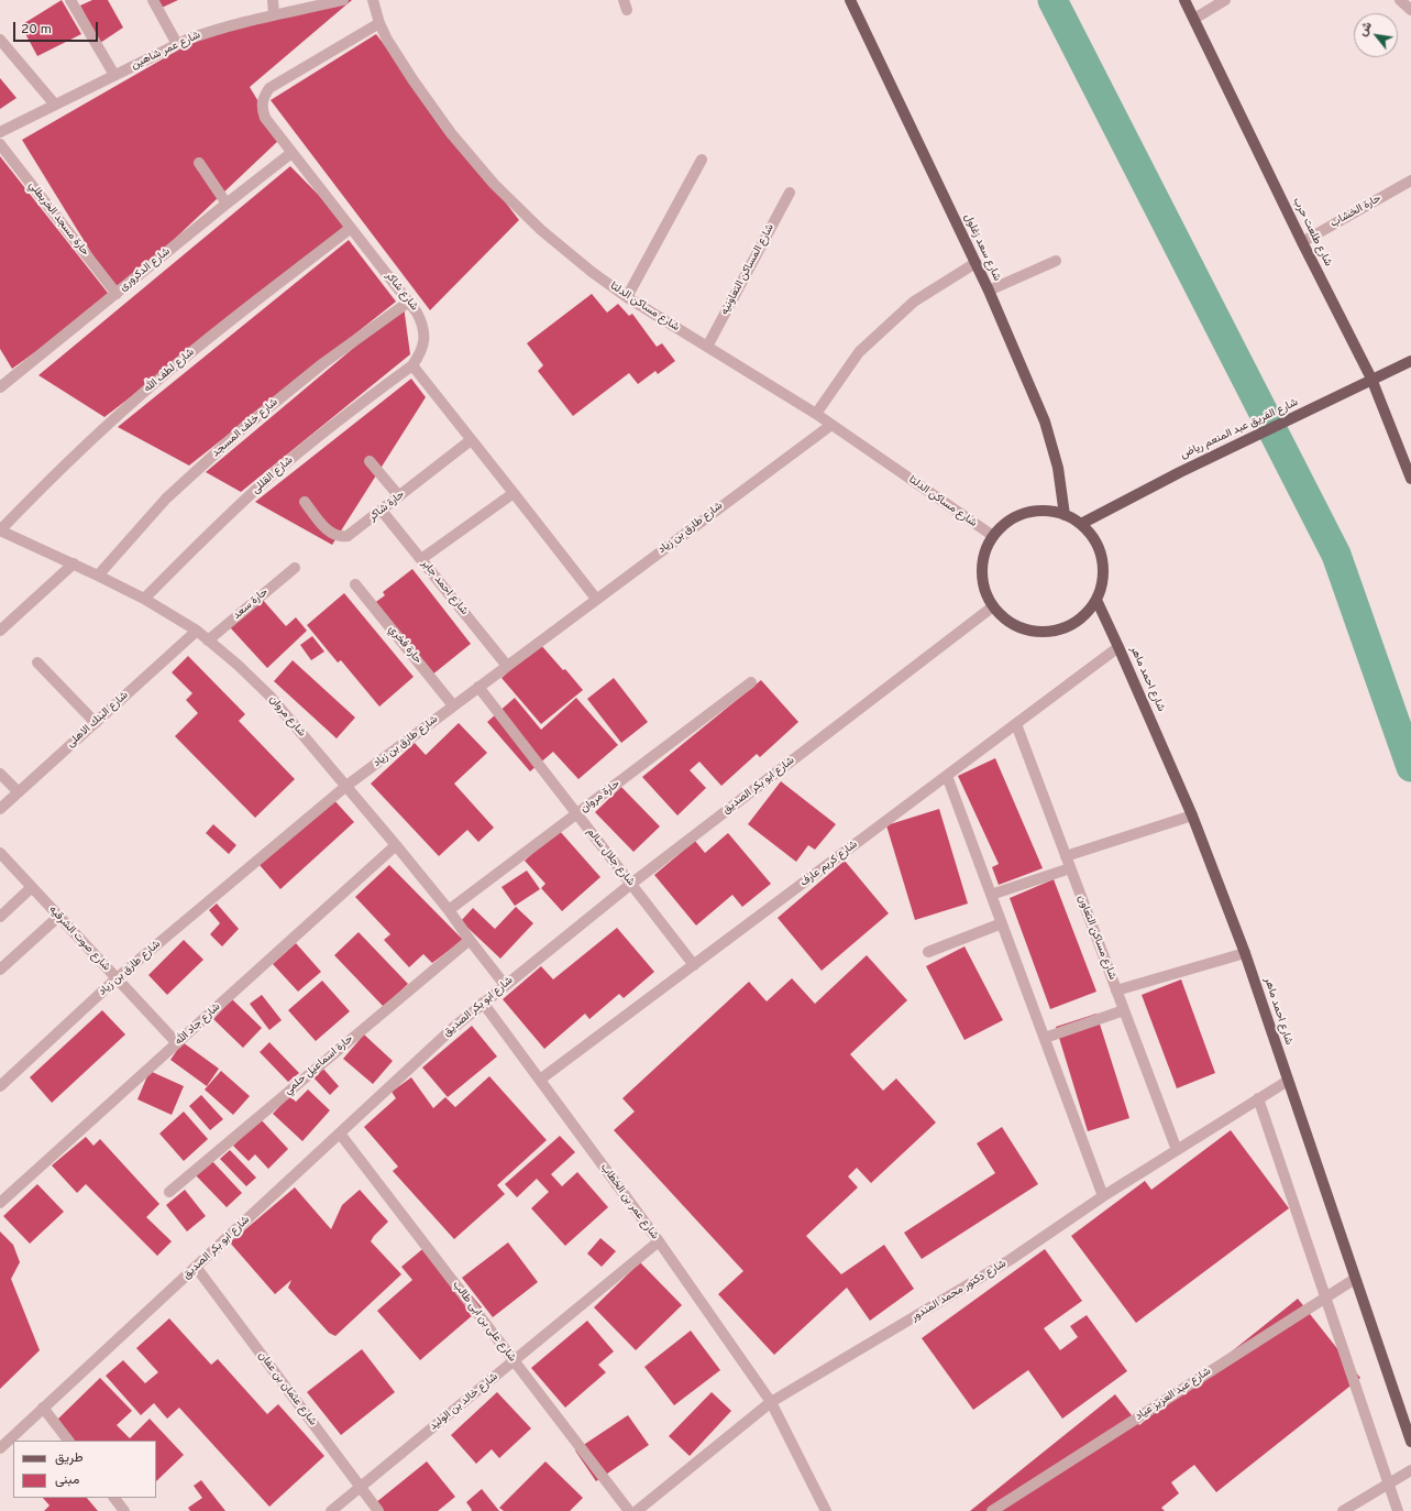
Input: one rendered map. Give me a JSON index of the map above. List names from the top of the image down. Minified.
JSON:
{"streets":{"main road":["شارع طلعت حرب","شارع سعد زغلول","شارع الفريق عبد المنعم رياض","شارع احمد ماهر"],"street":["شارع عمر شاهين","حارة الخشاب","حارة مسجد الخربطلي","شارع الدكرورى","شارع المساكن التعاونيه","شارع شاكر","شارع مساكن الدلتا","شارع لطف الله","شارع خلف المسجد","شارع القللى","حارة شاكر","شارع طارق بن زياد","شارع احمد جابر","حارة سعد","حارة فخري","شارع مروان","شارع البنك الاهلى","شارع ابو بكر الصديق","حارة مروان","شارع جلال سالم","شارع كريم عارف","شارع مساكن التعاون","شارع صوت الشرقيه","شارع جاد الله","حارة اسماعيل حلمي","شارع عمر بن الخطاب","شارع دكتور محمد المندور","شارع على بن ابى طالب","شارع عثمان بن عفان","شارع عبد العزيز عياد","شارع خالد بن الوليد"]},"crossings":[["حارة الخشاب","شارع طلعت حرب"],["حارة مسجد الخربطلي","شارع الدكرورى"],["شارع طلعت حرب","شارع الفريق عبد المنعم رياض"],["شارع سعد زغلول","شارع مساكن الدلتا"],["شارع سعد زغلول","شارع الفريق عبد المنعم رياض"],["شارع سعد زغلول","شارع احمد ماهر"],["شارع سعد زغلول","شارع ابو بكر الصديق"],["شارع الدكرورى","شارع شاكر"],["شارع المساكن التعاونيه","شارع مساكن الدلتا"],["شارع شاكر","شارع مساكن الدلتا"],["شارع شاكر","شارع لطف الله"],["شارع شاكر","شارع خلف المسجد"],["شارع شاكر","شارع القللى"],["شارع مساكن الدلتا","شارع الفريق عبد المنعم رياض"],["شارع مساكن الدلتا","شارع طارق بن زياد"],["شارع مساكن الدلتا","شارع احمد ماهر"],["شارع مساكن الدلتا","شارع ابو بكر الصديق"],["شارع لطف الله","شارع مروان"],["شارع خلف المسجد","شارع مروان"],["شارع الفريق عبد المنعم رياض","شارع احمد ماهر"],["شارع الفريق عبد المنعم رياض","شارع ابو بكر الصديق"],["شارع القللى","شارع مروان"],["حارة شاكر","شارع احمد جابر"],["شارع طارق بن زياد","شارع احمد جابر"],["شارع طارق بن زياد","حارة فخري"],["شارع طارق بن زياد","شارع مروان"],["شارع طارق بن زياد","شارع جلال سالم"],["شارع طارق بن زياد","شارع صوت الشرقيه"],["حارة سعد","شارع مروان"],["شارع احمد ماهر","شارع ابو بكر الصديق"],["شارع احمد ماهر","شارع كريم عارف"],["شارع احمد ماهر","شارع دكتور محمد المندور"],["شارع احمد ماهر","شارع عبد العزيز عياد"],["شارع مروان","شارع البنك الاهلى"],["شارع مروان","شارع ابو بكر الصديق"],["شارع مروان","حارة مروان"],["شارع مروان","شارع جاد الله"],["شارع مروان","حارة اسماعيل حلمي"],["شارع ابو بكر الصديق","شارع جلال سالم"],["شارع ابو بكر الصديق","شارع عمر بن الخطاب"],["شارع ابو بكر الصديق","شارع على بن ابى طالب"],["شارع ابو بكر الصديق","شارع عثمان بن عفان"],["حارة مروان","شارع جلال سالم"],["شارع جلال سالم","شارع كريم عارف"],["شارع كريم عارف","شارع مساكن التعاون"],["شارع كريم عارف","شارع عمر بن الخطاب"],["شارع مساكن التعاون","شارع دكتور محمد المندور"],["شارع صوت الشرقيه","شارع جاد الله"],["شارع عمر بن الخطاب","شارع دكتور محمد المندور"],["شارع عمر بن الخطاب","شارع خالد بن الوليد"],["شارع على بن ابى طالب","شارع خالد بن الوليد"],["شارع عثمان بن عفان","شارع خالد بن الوليد"]],"legend":["طريق","مبنى"],"scale_bar":"20 m","north":"top left"}
